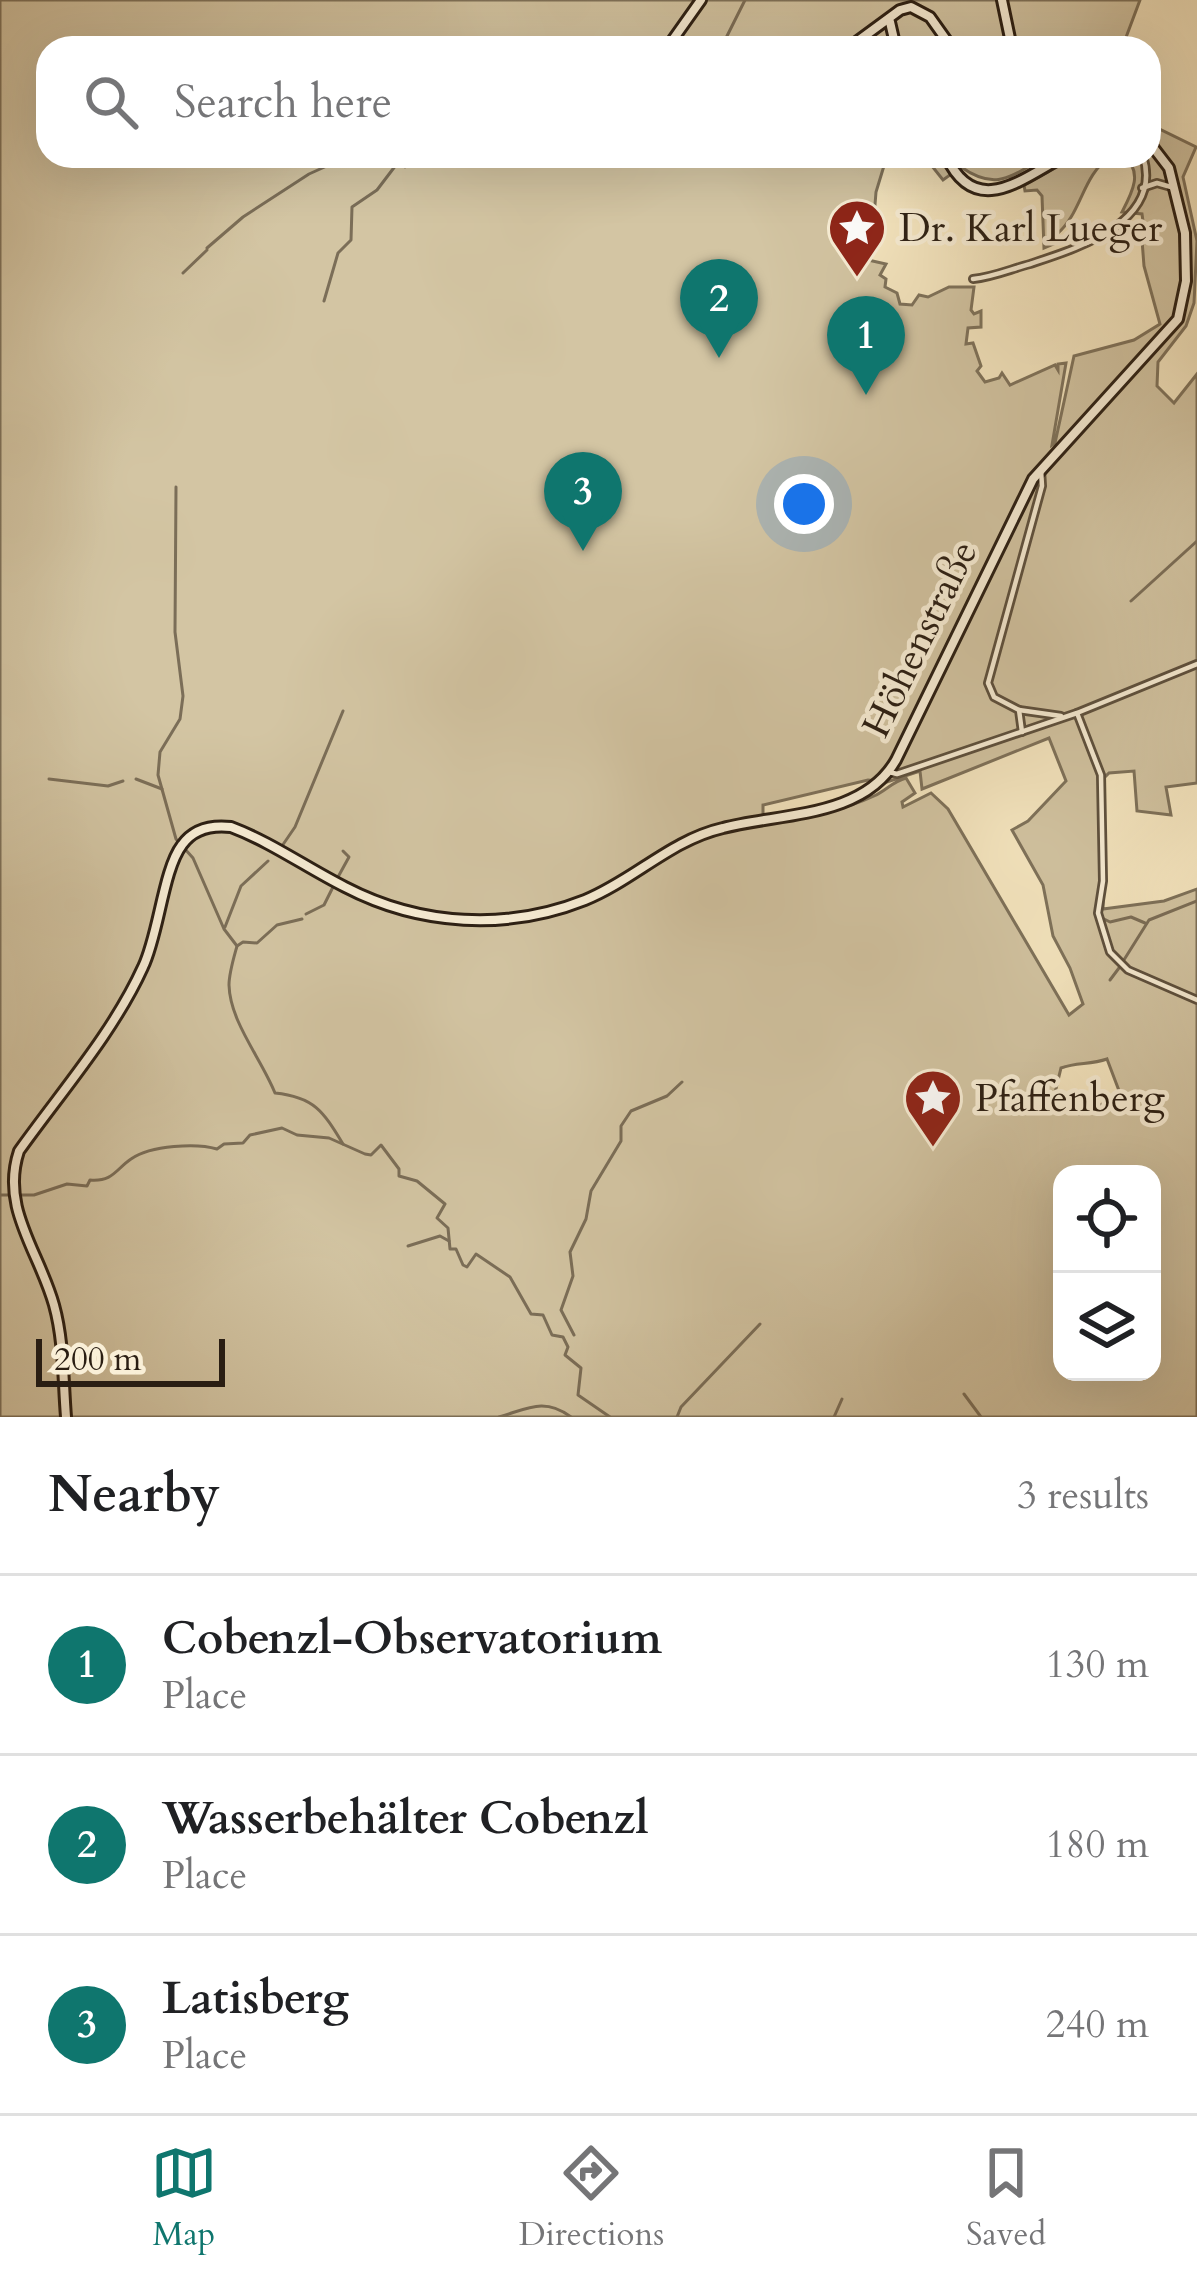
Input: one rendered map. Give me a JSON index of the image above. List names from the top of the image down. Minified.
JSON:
{"streets":{"street":["Höhenstraße"]},"places":{"place":["Dr. Karl Lueger","Pfaffenberg"]},"scale_bar":"200 m","page":{"search":"Search here","pins":["2","1","3"],"scale":"200 m","heading":["Nearby","3 results"],"list":[{"mark":"1","name":"Cobenzl-Observatorium","note":"Place","value":"130 m"},{"mark":"2","name":"Wasserbehälter Cobenzl","note":"Place","value":"180 m"},{"mark":"3","name":"Latisberg","note":"Place","value":"240 m"}],"nav":["Map","Directions","Saved"]}}
